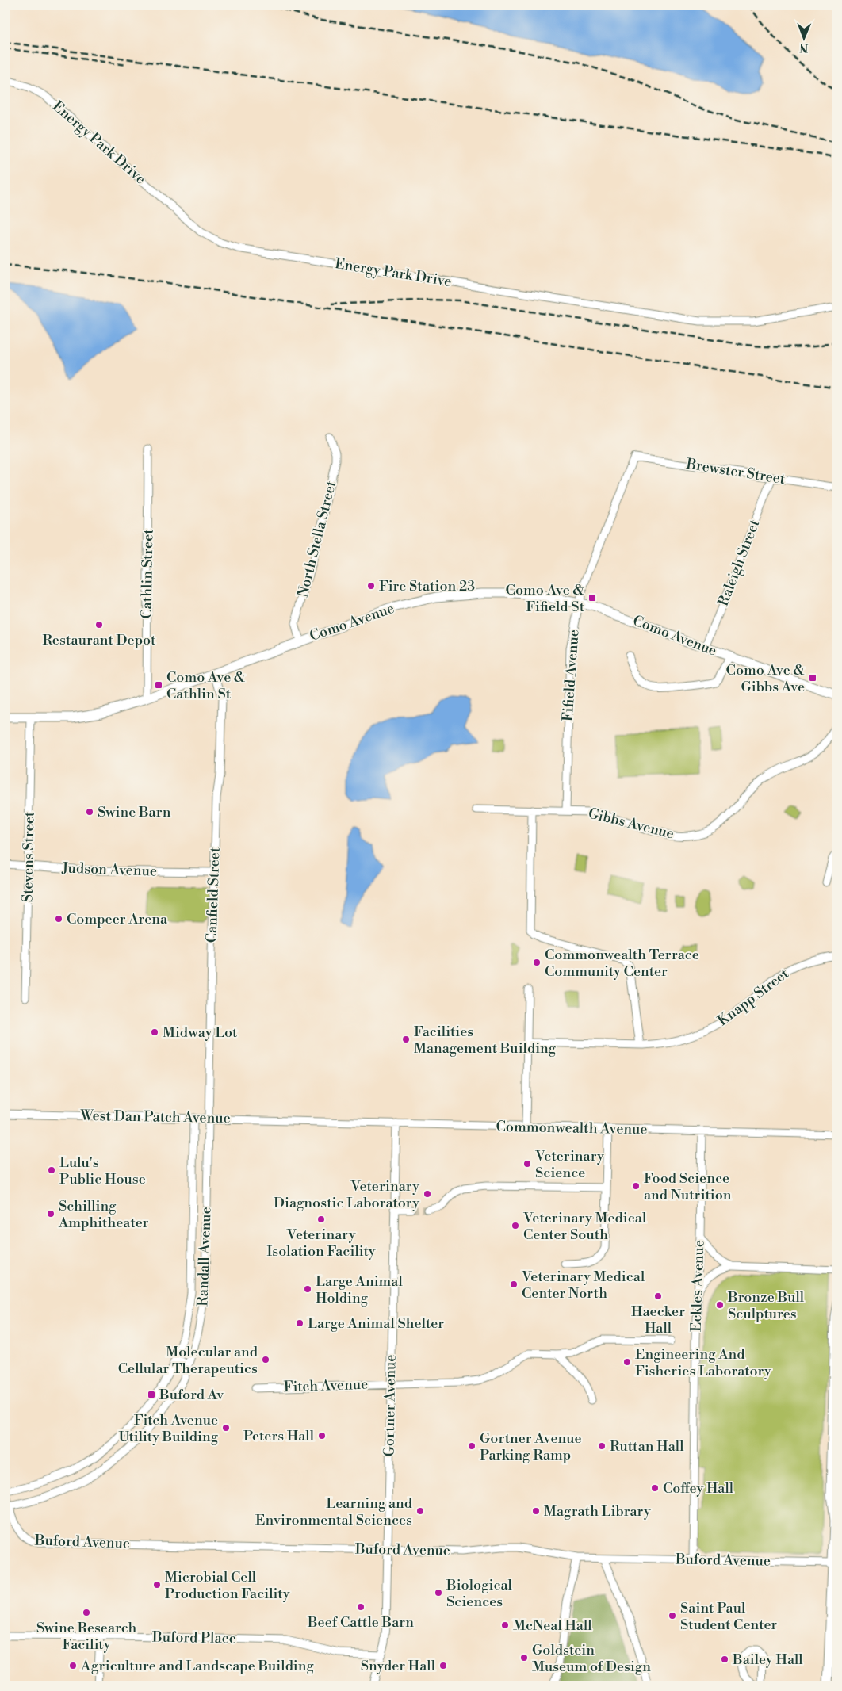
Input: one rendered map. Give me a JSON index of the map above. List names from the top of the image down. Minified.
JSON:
{"streets":{"main road":["Como Avenue"],"street":["Energy Park Drive","Brewster Street","North Stella Street","Raleigh Street","Cathlin Street","Fifield Avenue","Gibbs Avenue","Stevens Street","Judson Avenue","Canfield Street","Knapp Street","West Dan Patch Avenue","Commonwealth Avenue","Randall Avenue","Eckles Avenue","Fitch Avenue","Gortner Avenue","Buford Avenue","Buford Place"]},"crossings":[["Brewster Street","Raleigh Street"],["Brewster Street","Fifield Avenue"],["North Stella Street","Como Avenue"],["Raleigh Street","Como Avenue"],["Cathlin Street","Como Avenue"],["Como Avenue","Fifield Avenue"],["Como Avenue","Stevens Street"],["Como Avenue","Canfield Street"],["Fifield Avenue","Gibbs Avenue"],["Stevens Street","Judson Avenue"],["Judson Avenue","Canfield Street"],["Canfield Street","West Dan Patch Avenue"],["Canfield Street","Randall Avenue"],["West Dan Patch Avenue","Commonwealth Avenue"],["West Dan Patch Avenue","Randall Avenue"],["Commonwealth Avenue","Eckles Avenue"],["Commonwealth Avenue","Gortner Avenue"],["Randall Avenue","Buford Avenue"],["Eckles Avenue","Buford Avenue"],["Fitch Avenue","Gortner Avenue"],["Gortner Avenue","Buford Avenue"],["Gortner Avenue","Buford Place"]],"places":{"other":["Fire Station 23","Restaurant Depot","Swine Barn","Compeer Arena","Commonwealth Terrace Community Center","Midway Lot","Facilities Management Building","Veterinary Science","Lulu's Public House","Food Science and Nutrition","Veterinary Diagnostic Laboratory","Schilling Amphitheater","Veterinary Isolation Facility","Veterinary Medical Center South","Veterinary Medical Center North","Large Animal Holding","Haecker Hall","Bronze Bull Sculptures","Large Animal Shelter","Molecular and Cellular Therapeutics","Engineering And Fisheries Laboratory","Fitch Avenue Utility Building","Peters Hall","Gortner Avenue Parking Ramp","Ruttan Hall","Coffey Hall","Learning and Environmental Sciences","Magrath Library","Microbial Cell Production Facility","Biological Sciences","Beef Cattle Barn","Swine Research Facility","Saint Paul Student Center","McNeal Hall","Goldstein Museum of Design","Bailey Hall","Agriculture and Landscape Building","Snyder Hall"],"transit":["Como Ave & Fifield St","Como Ave & Gibbs Ave","Como Ave & Cathlin St","Buford Av"]},"north":"bottom"}
